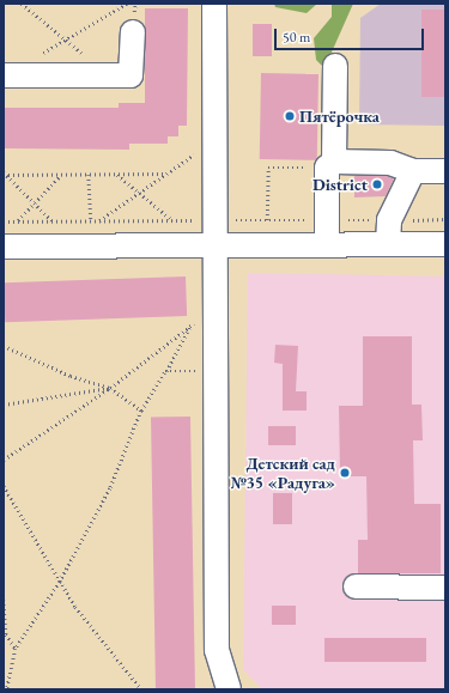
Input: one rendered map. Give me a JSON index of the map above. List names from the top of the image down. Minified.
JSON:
{"places":["Пятёрочка","District","Детский сад №35 «Радуга»"],"scale_bar":"50 m"}
